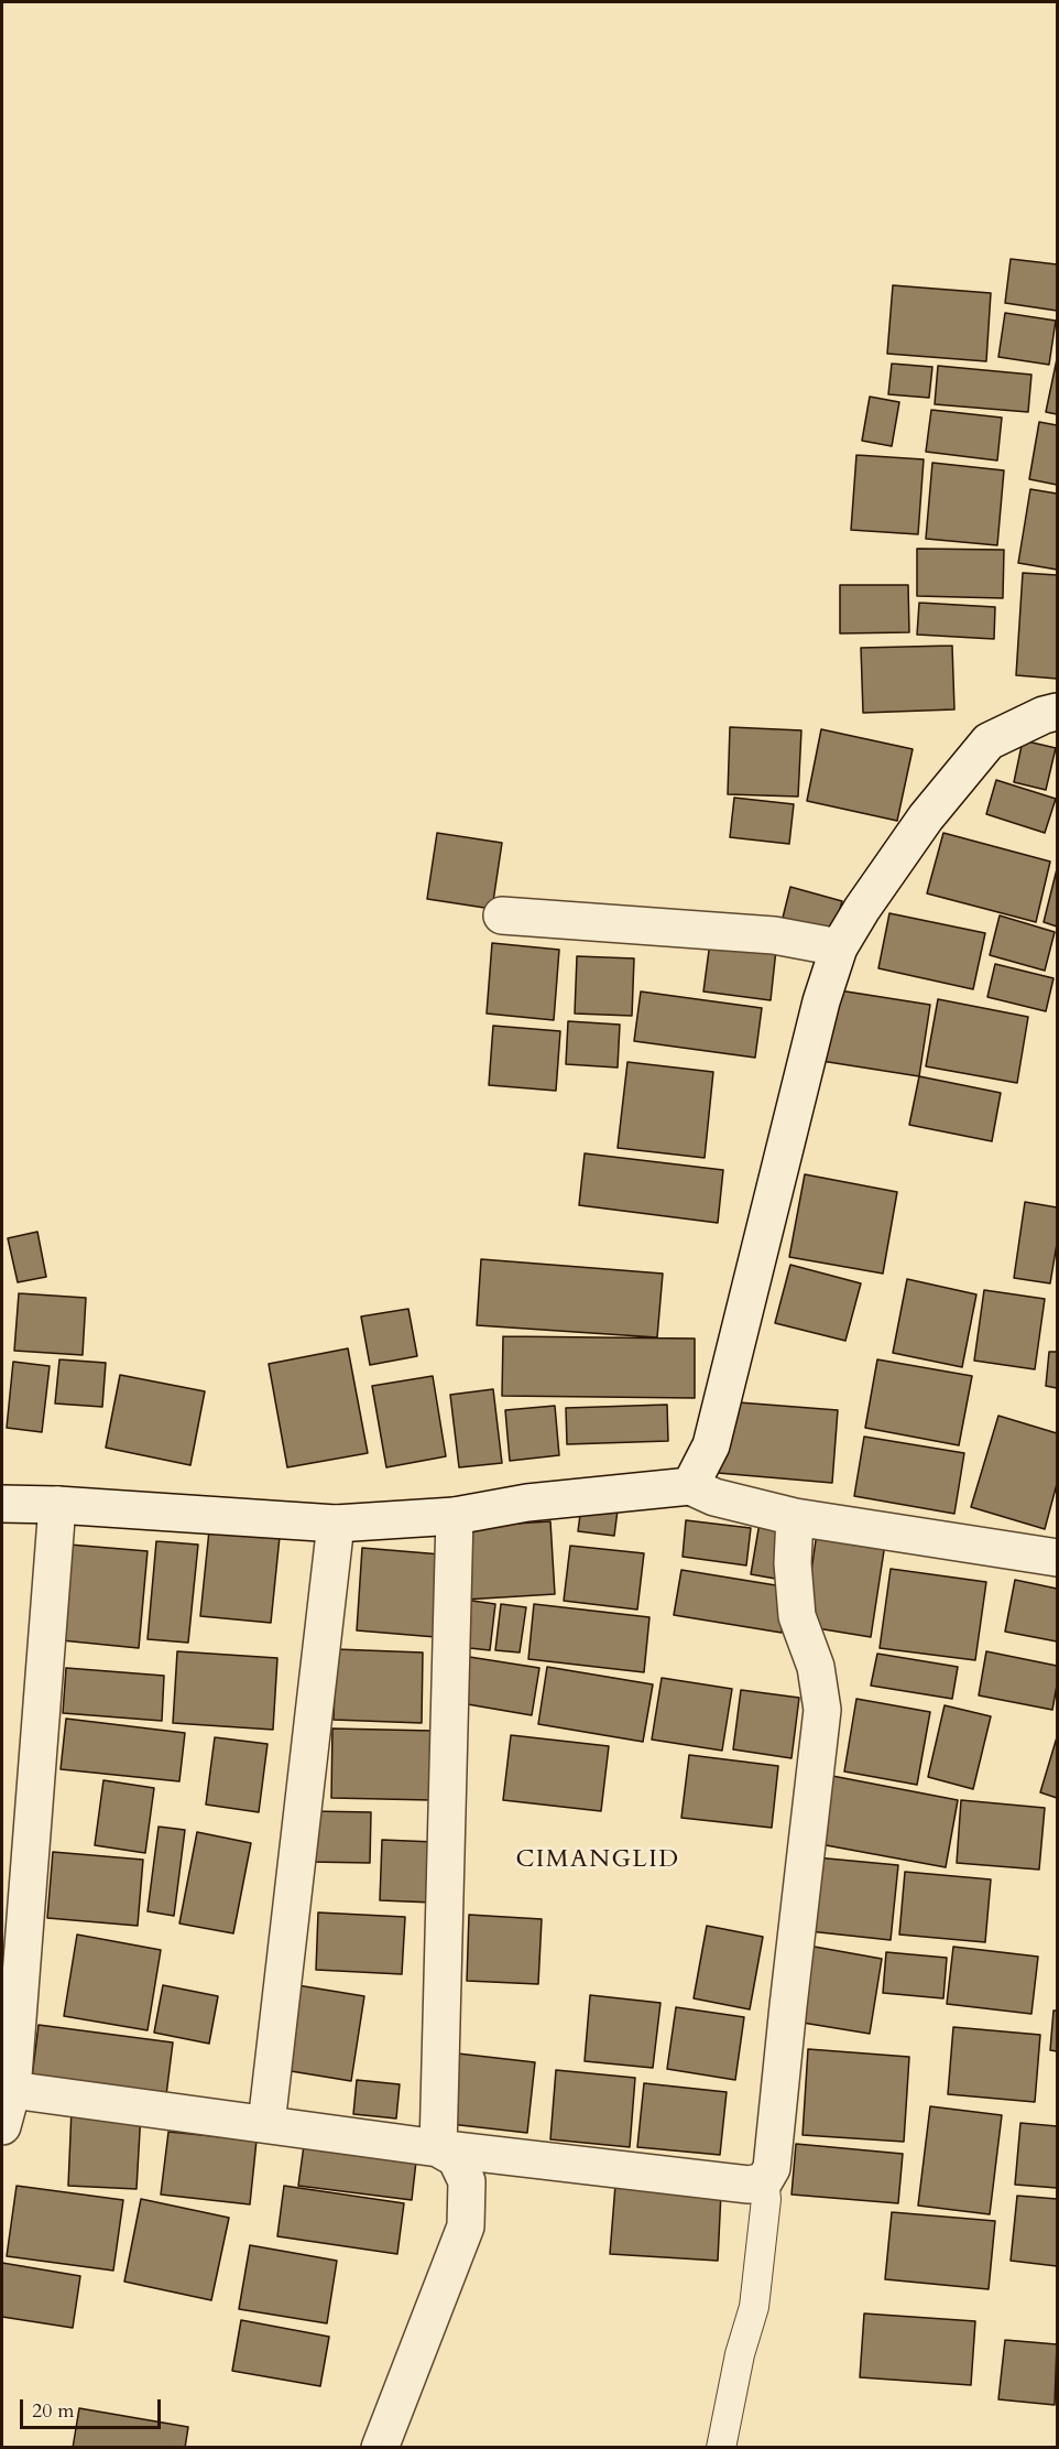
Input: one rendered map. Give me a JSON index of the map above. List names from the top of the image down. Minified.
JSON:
{"districts":["CIMANGLID"],"scale_bar":"20 m"}
